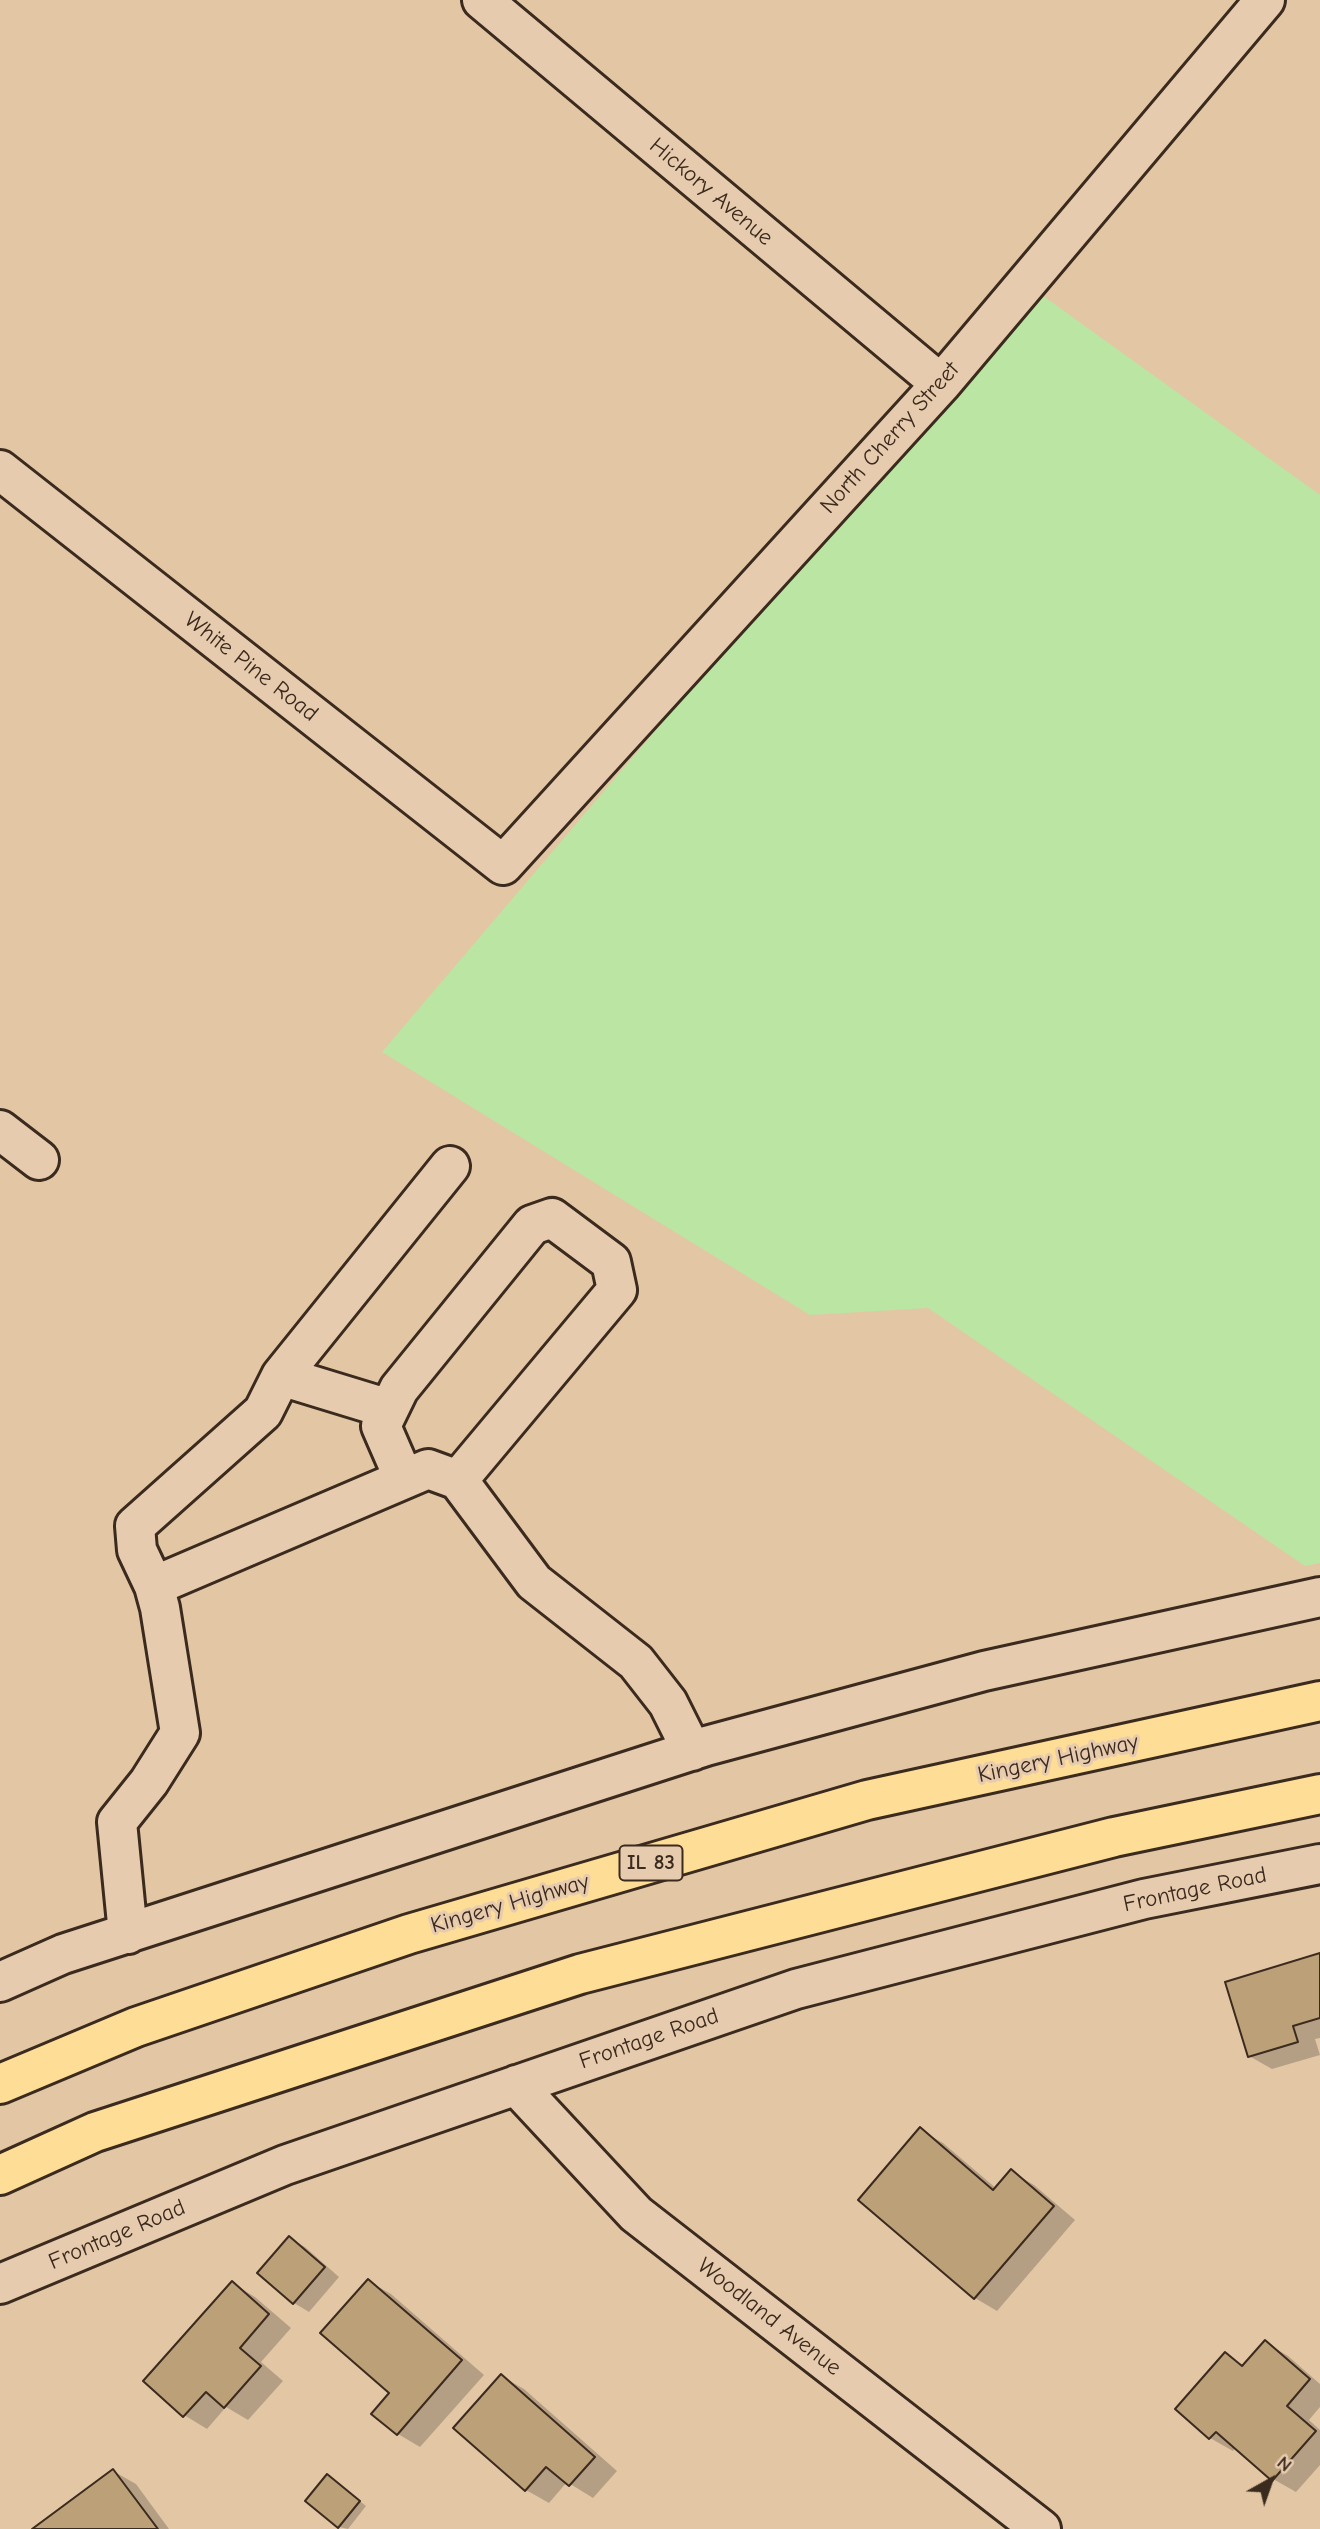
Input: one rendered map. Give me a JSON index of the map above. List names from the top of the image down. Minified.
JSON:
{"streets":{"highway":["Kingery Highway","IL 83"],"street":["Hickory Avenue","North Cherry Street","White Pine Road","Frontage Road","Woodland Avenue"]},"crossings":[["Hickory Avenue","North Cherry Street"],["North Cherry Street","White Pine Road"],["Frontage Road","Woodland Avenue"]],"north":"top right"}
